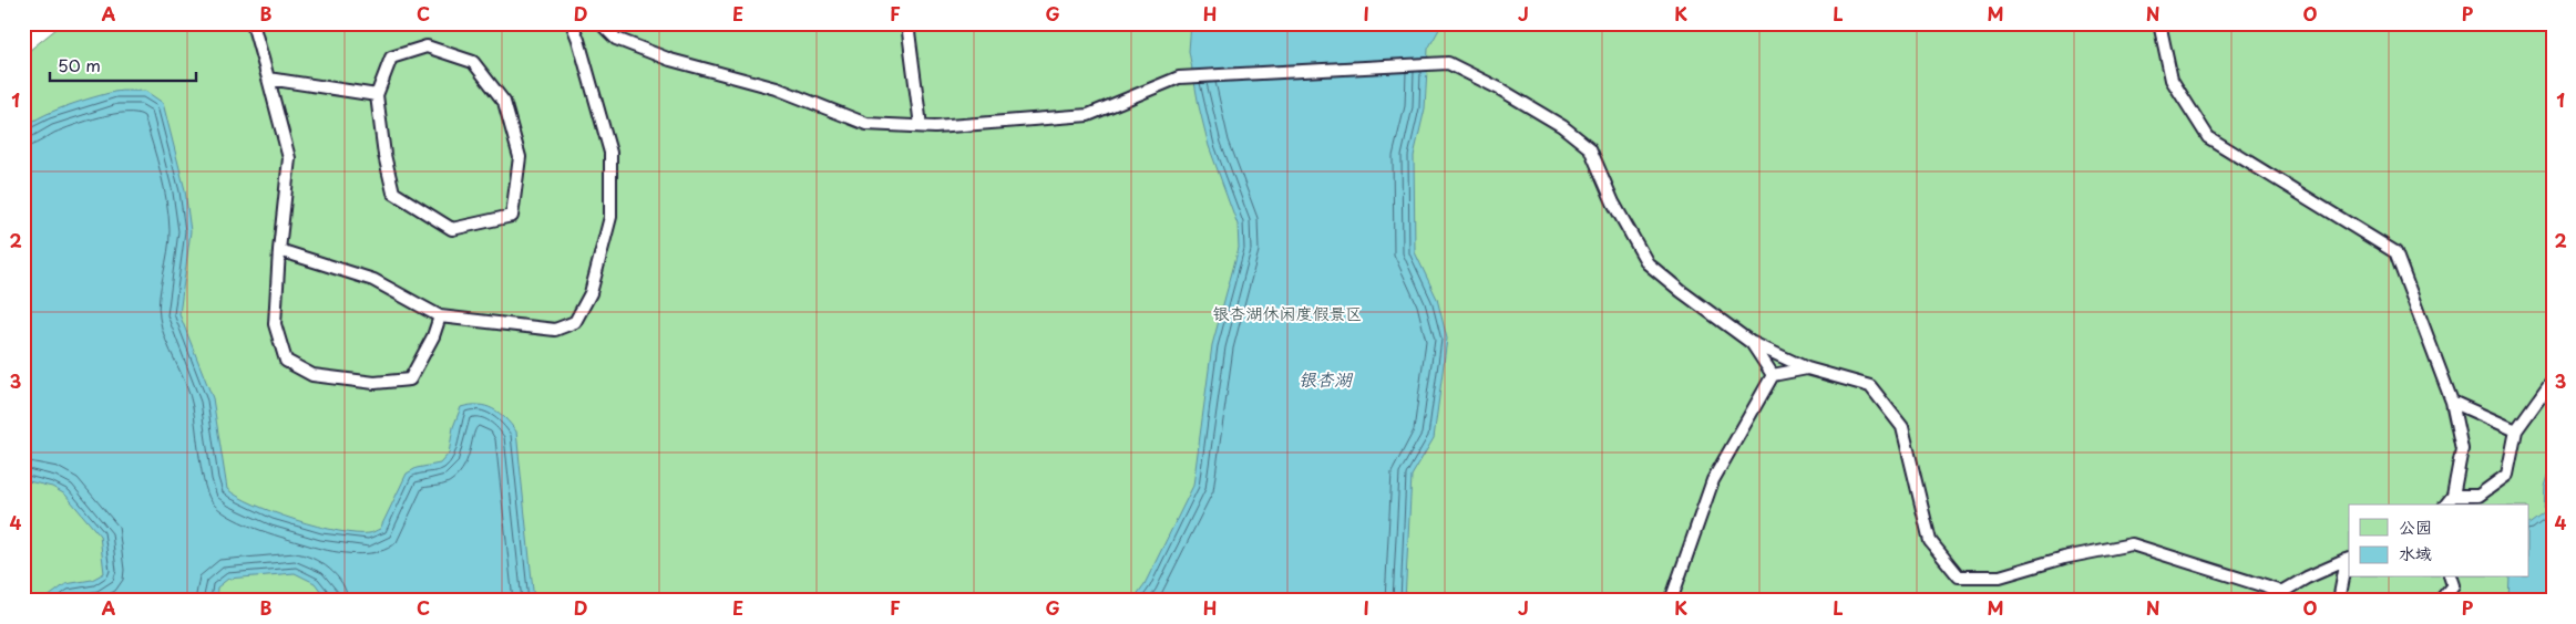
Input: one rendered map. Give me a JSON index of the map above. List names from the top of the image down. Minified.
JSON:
{"water":["银杏湖"],"parks":["银杏湖休闲度假景区"],"legend":["公园","水域"],"scale_bar":"50 m","grid":{"columns":["A","B","C","D","E","F","G","H","I","J","K","L","M","N","O","P"],"rows":["1","2","3","4"]}}
